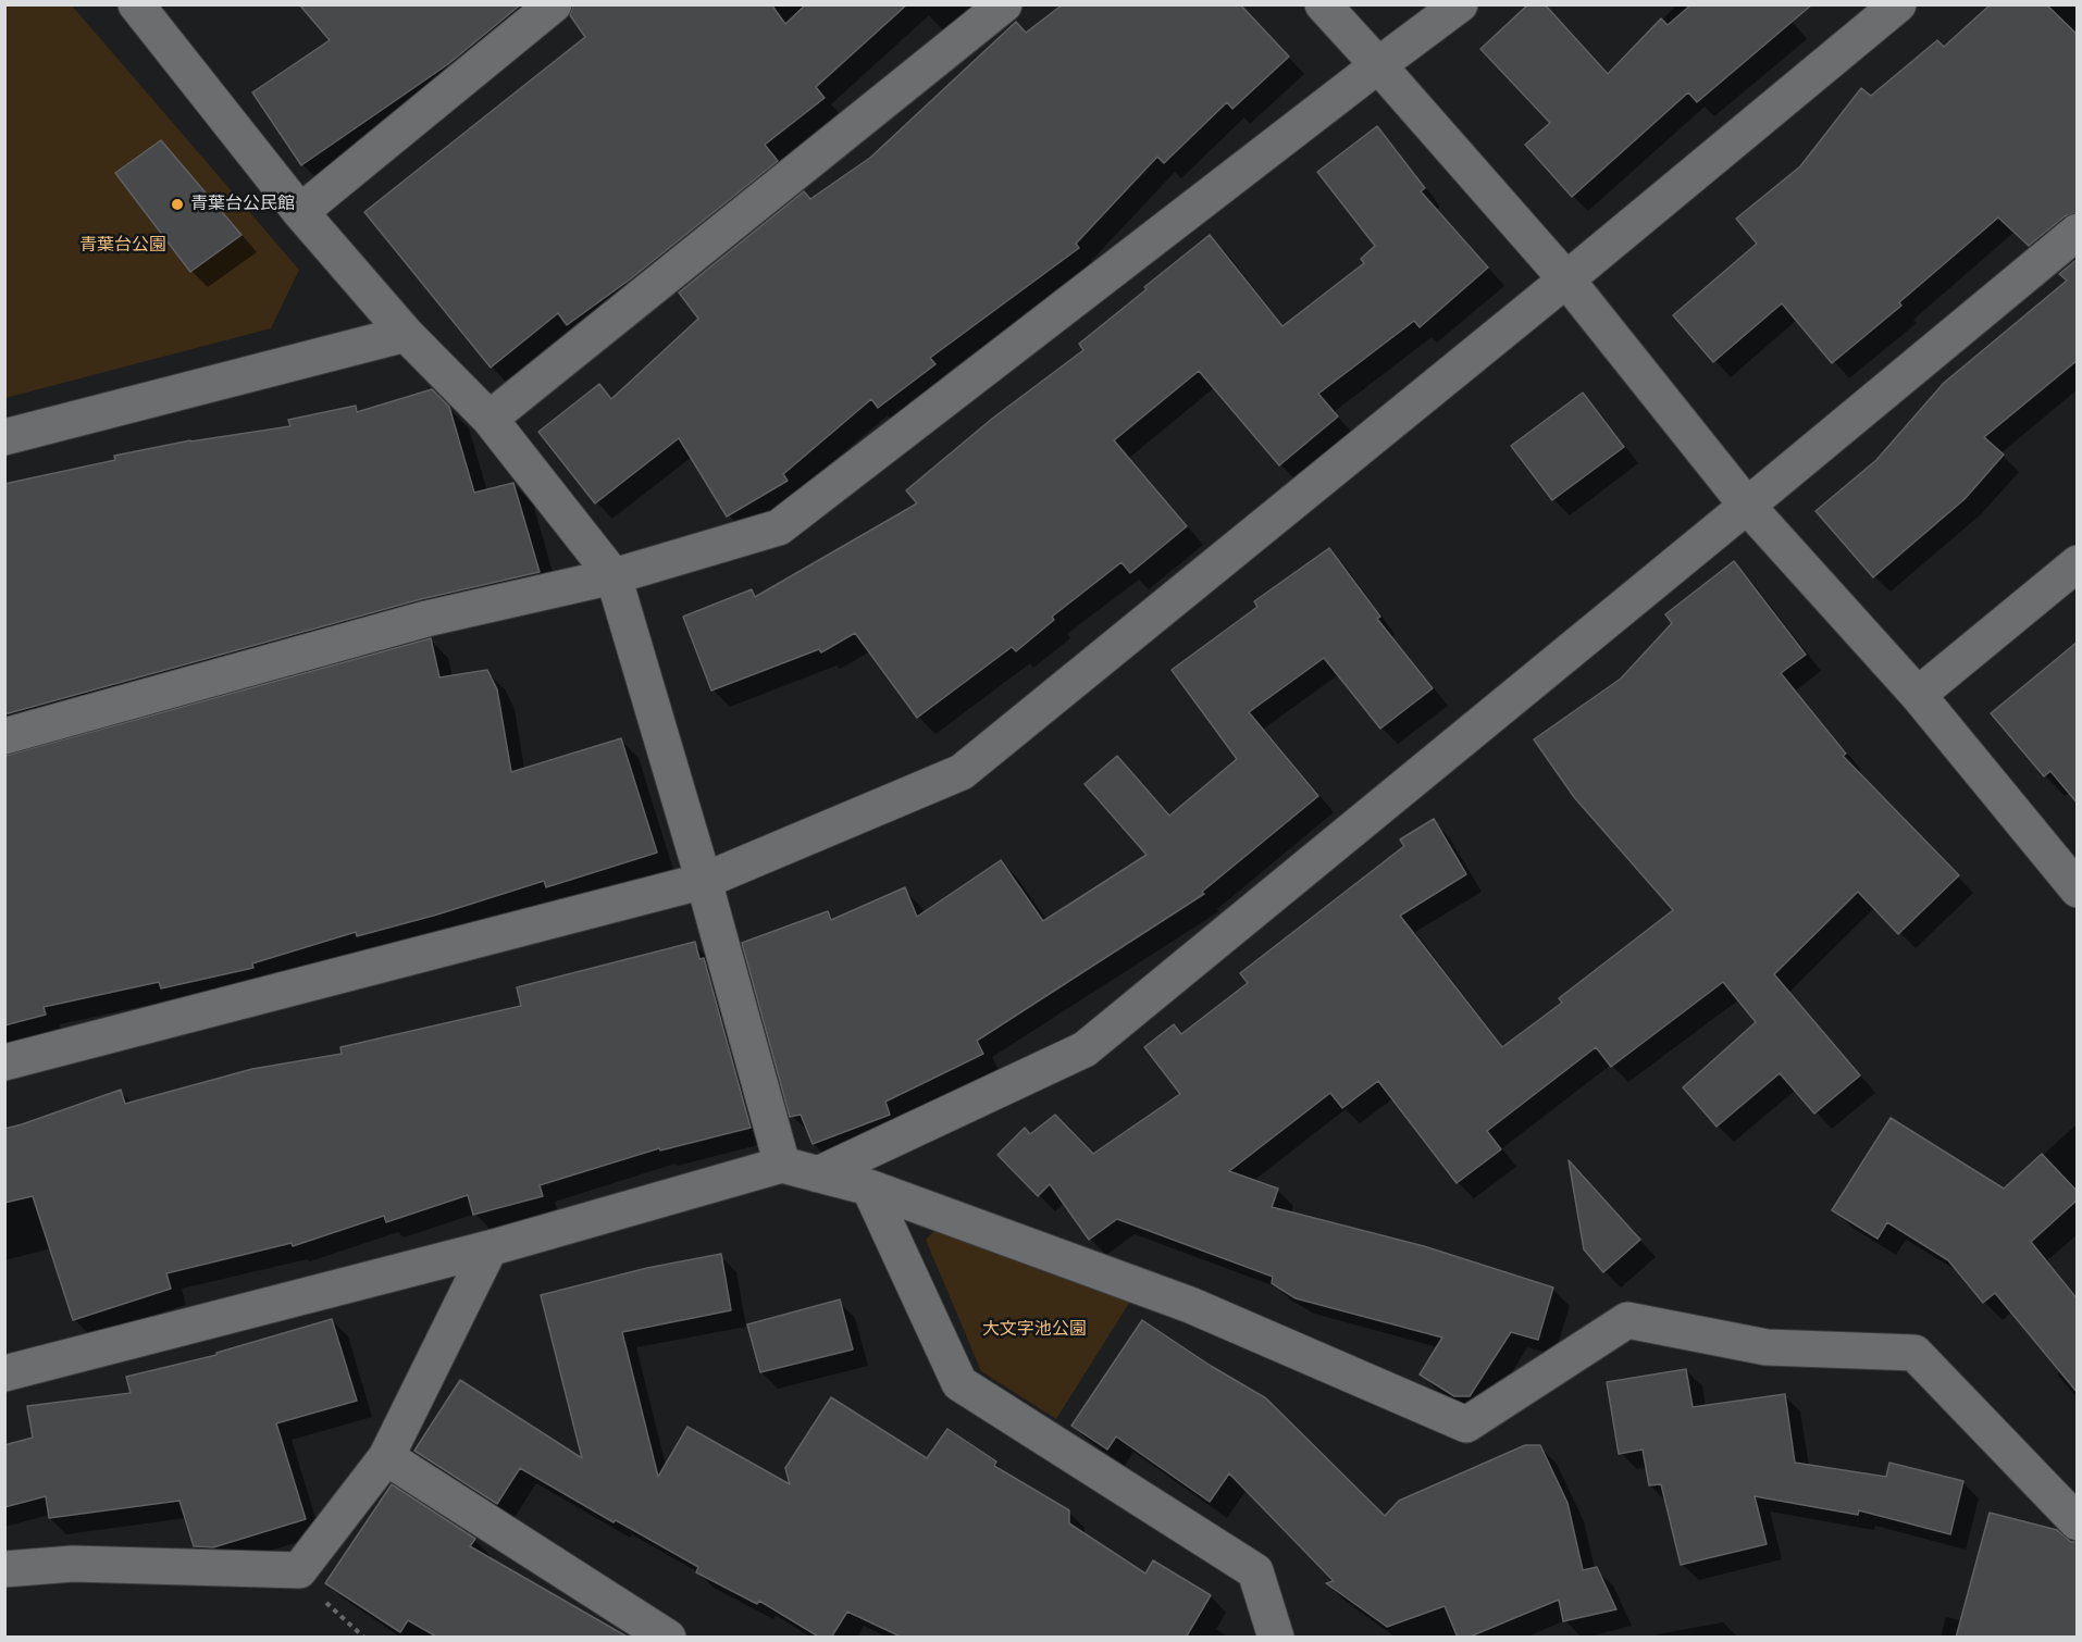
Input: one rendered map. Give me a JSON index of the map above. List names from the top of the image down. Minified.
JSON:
{"parks":["青葉台公園","大文字池公園"],"places":["青葉台公民館"]}
